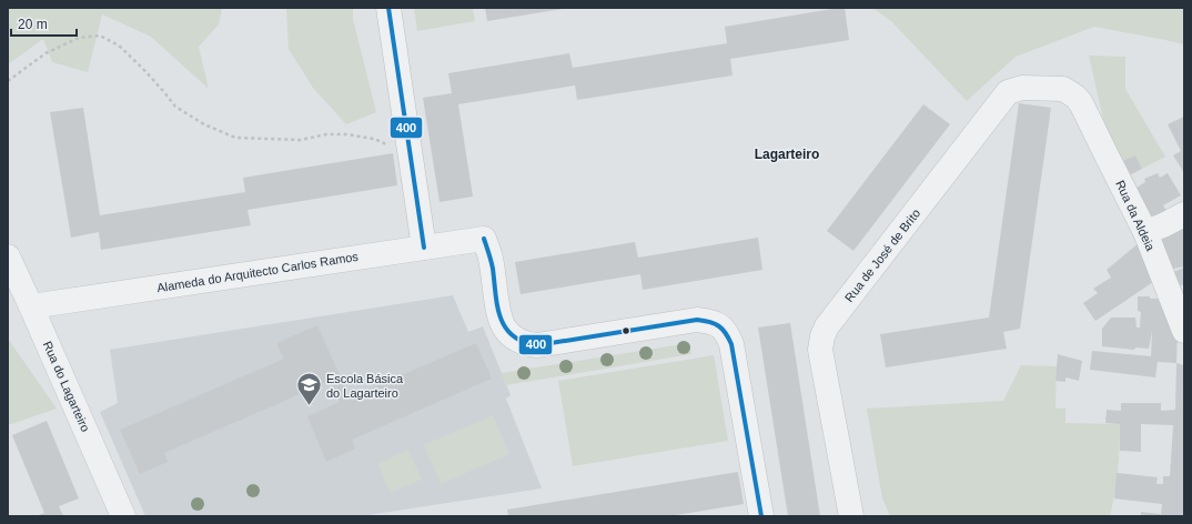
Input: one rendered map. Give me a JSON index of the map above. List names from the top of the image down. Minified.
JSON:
{"streets":{"street":["Rua da Aldeia","Rua de José de Brito","Alameda do Arquitecto Carlos Ramos","Rua do Lagarteiro"]},"crossings":[["Rua da Aldeia","Rua de José de Brito"],["Alameda do Arquitecto Carlos Ramos","Rua do Lagarteiro"]],"districts":["Lagarteiro"],"places":{"school or university":["Escola Básica do Lagarteiro"]},"lines":["transit line 400"],"scale_bar":"20 m"}
